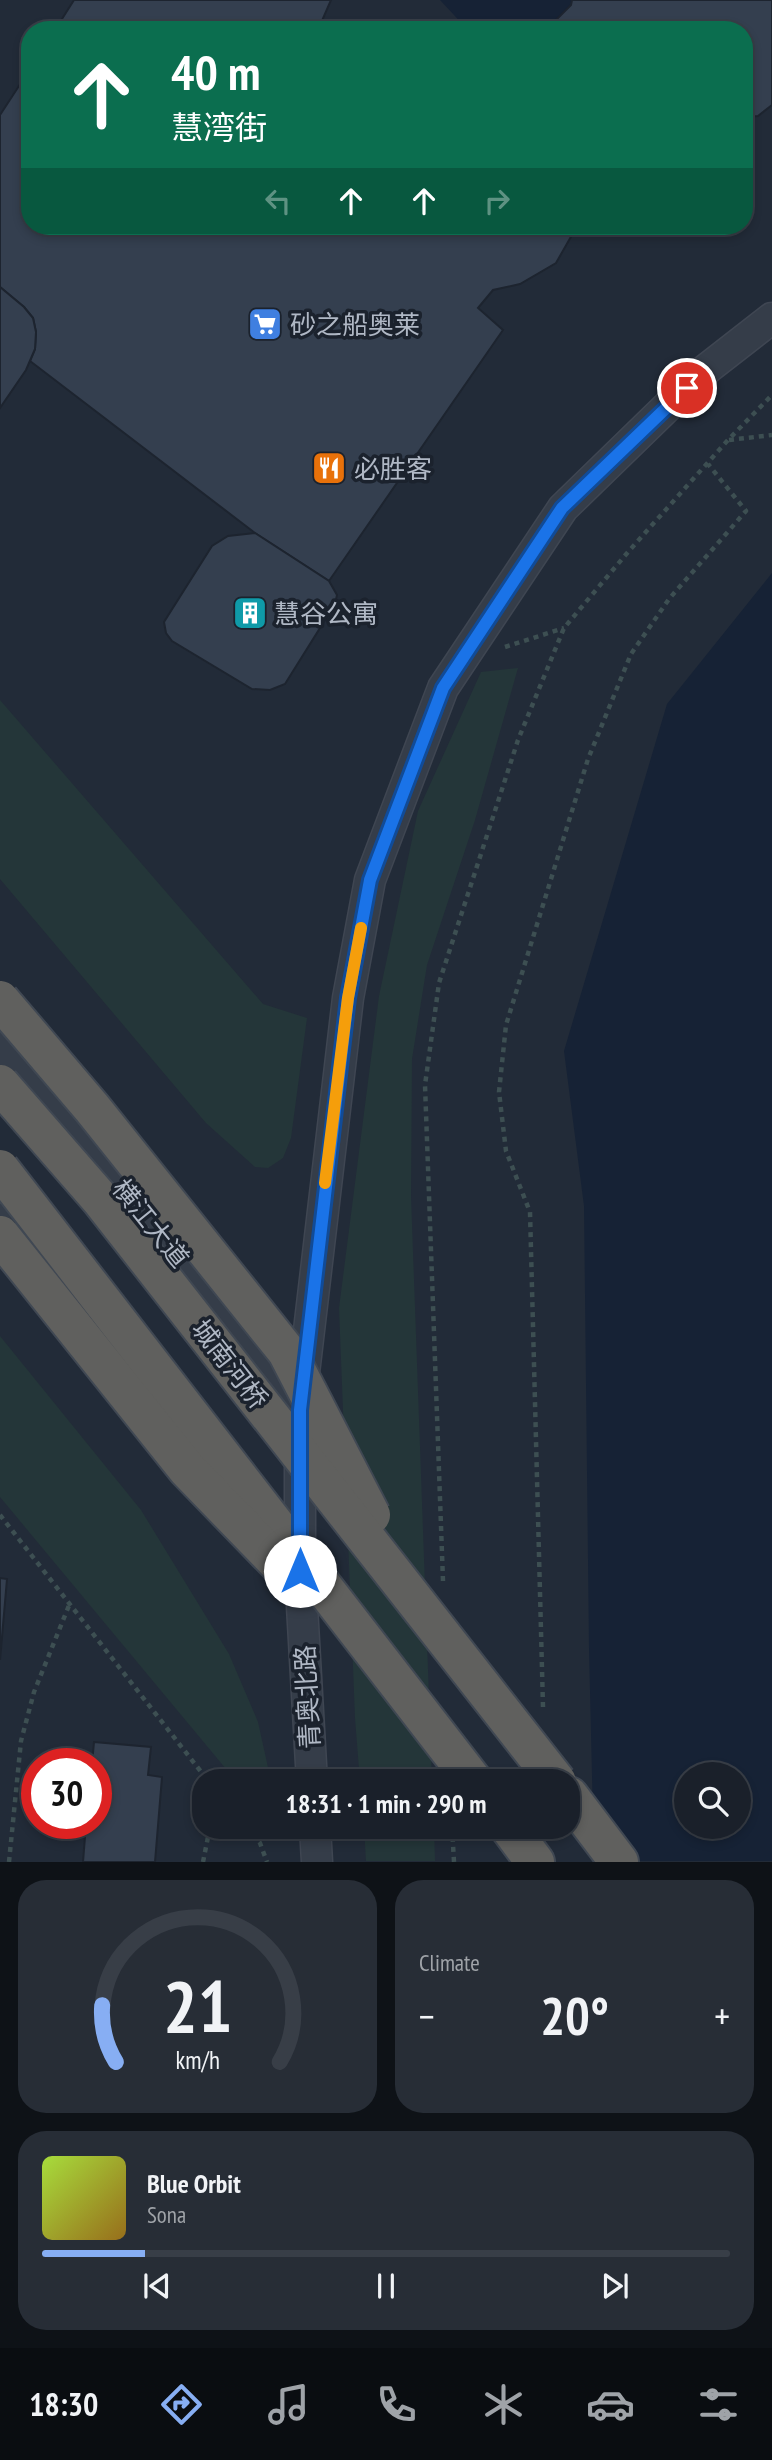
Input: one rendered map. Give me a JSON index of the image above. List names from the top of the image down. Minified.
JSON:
{"streets":{"highway":["城南河桥"],"street":["横江大道","青奥北路"]},"crossings":[["横江大道","青奥北路"]],"places":{"supermarket":["砂之船奥莱"],"restaurant":["必胜客"],"building":["慧谷公寓"]},"page":{"turn":["40 m","慧湾街"],"limit":"30","trip":"18:31 · 1 min · 290 m","tile":"Climate","heat":["−","20°","+"],"song":["Blue Orbit","Sona"],"tabs":"18:30","gauge":["21","km/h"]}}
